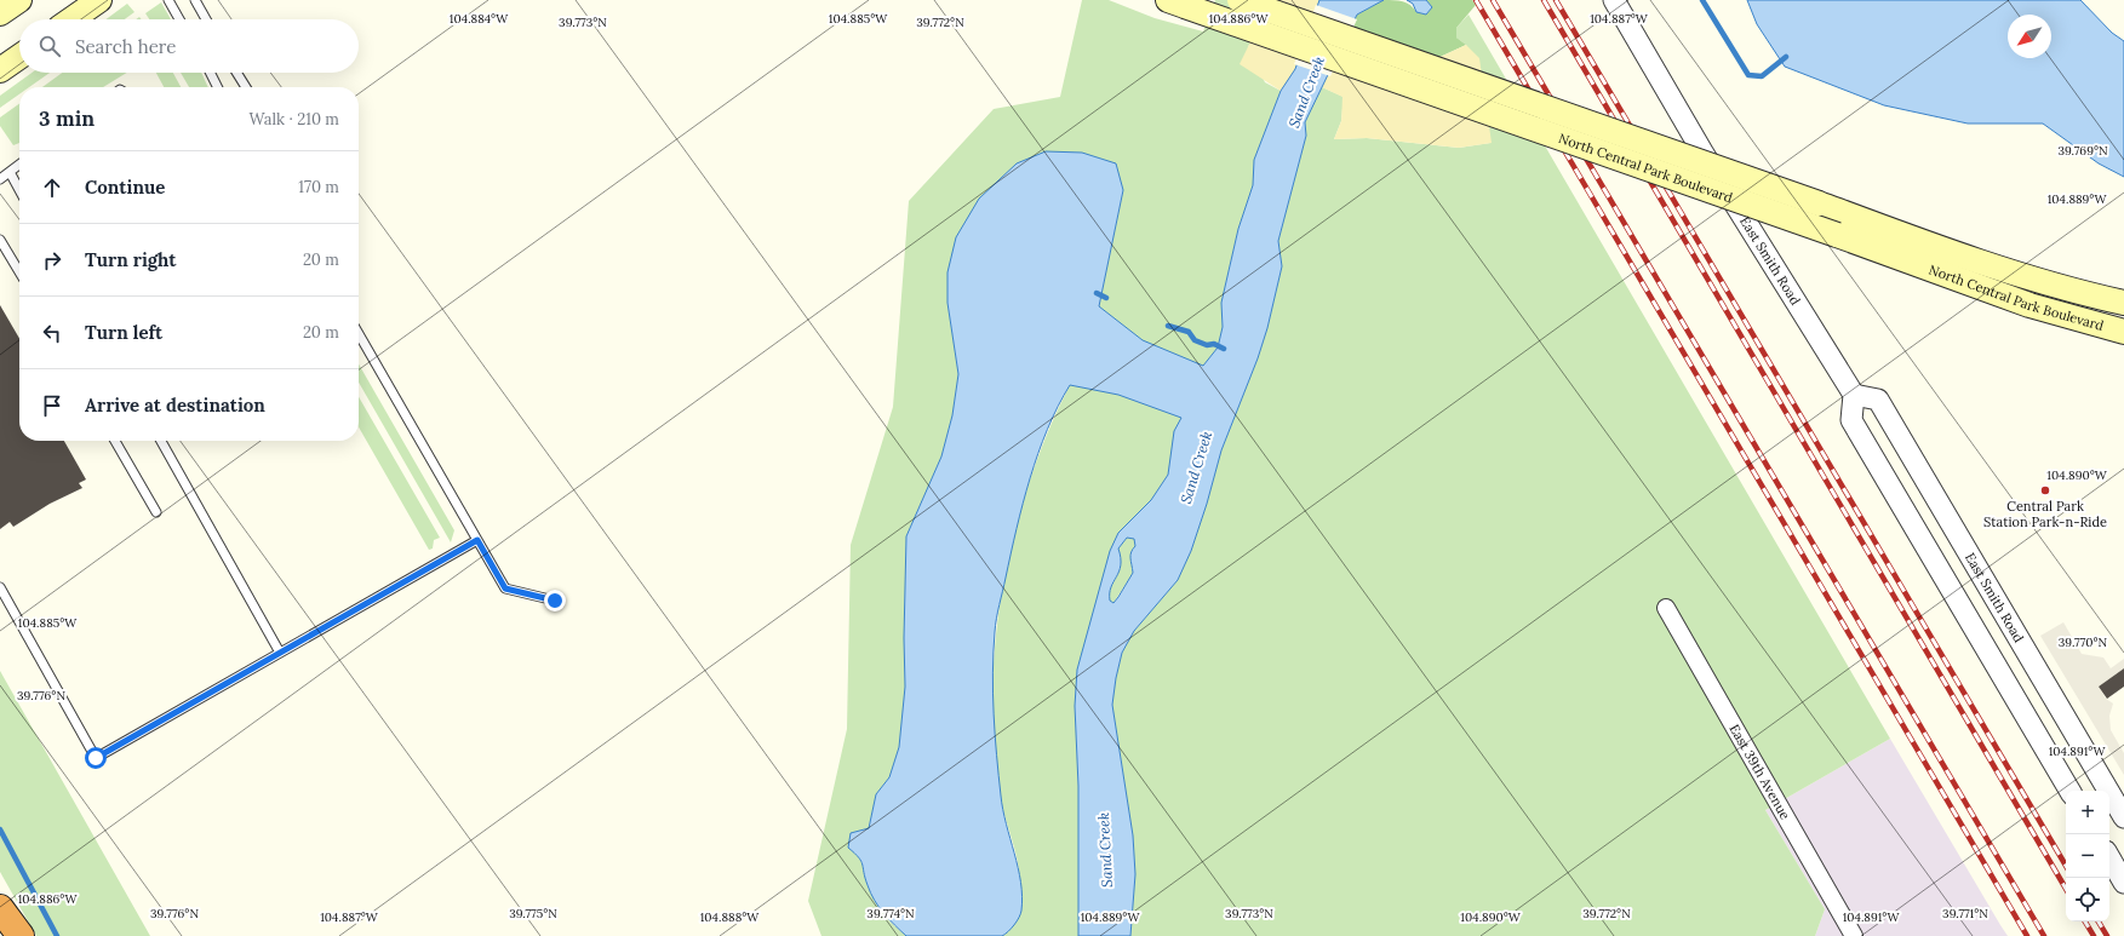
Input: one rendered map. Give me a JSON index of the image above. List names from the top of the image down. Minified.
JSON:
{"streets":{"main road":["North Central Park Boulevard"],"street":["East Smith Road","East 39th Avenue"]},"water":["Sand Creek"],"places":["Central Park Station Park-n-Ride"],"north":"bottom left","page":{"search":"Search here","heading":["3 min","Walk · 210 m"],"list":[["Continue","170 m"],["Turn right","20 m"],["Turn left","20 m"],"Arrive at destination"],"map_buttons":["+","−"]},"coordinates":["104.885°W","104.886°W","104.884°W","104.887°W","39.773°N","39.772°N","39.769°N","104.889°W","104.890°W","39.770°N","39.776°N","104.891°W","39.775°N","39.774°N","39.771°N","104.888°W"]}
